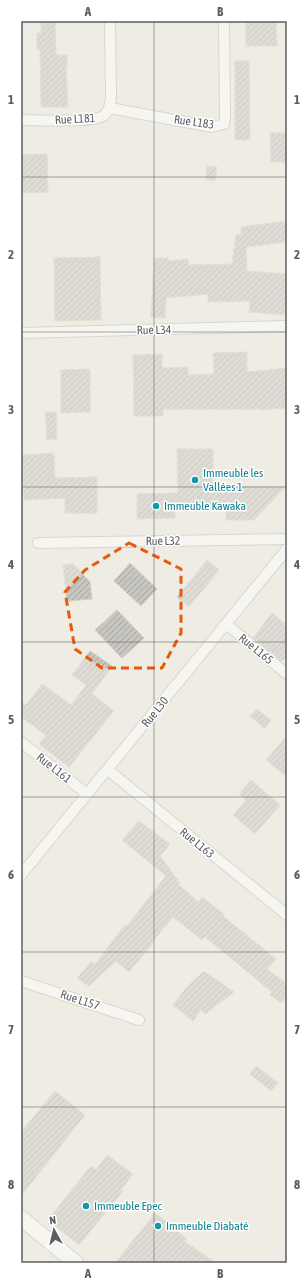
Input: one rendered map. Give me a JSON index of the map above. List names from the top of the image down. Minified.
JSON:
{"streets":{"street":["Rue L181","Rue L183","Rue L34","Rue L32","Rue L165","Rue L30","Rue L161","Rue L163","Rue L157"]},"crossings":[["Rue L181","Rue L183"],["Rue L165","Rue L30"],["Rue L30","Rue L161"],["Rue L30","Rue L163"]],"places":["Immeuble les Vallées 1","Immeuble Kawaka","Immeuble Epec","Immeuble Diabaté"],"north":"top","grid":{"columns":["A","B"],"rows":["1","2","3","4","5","6","7","8"]}}
